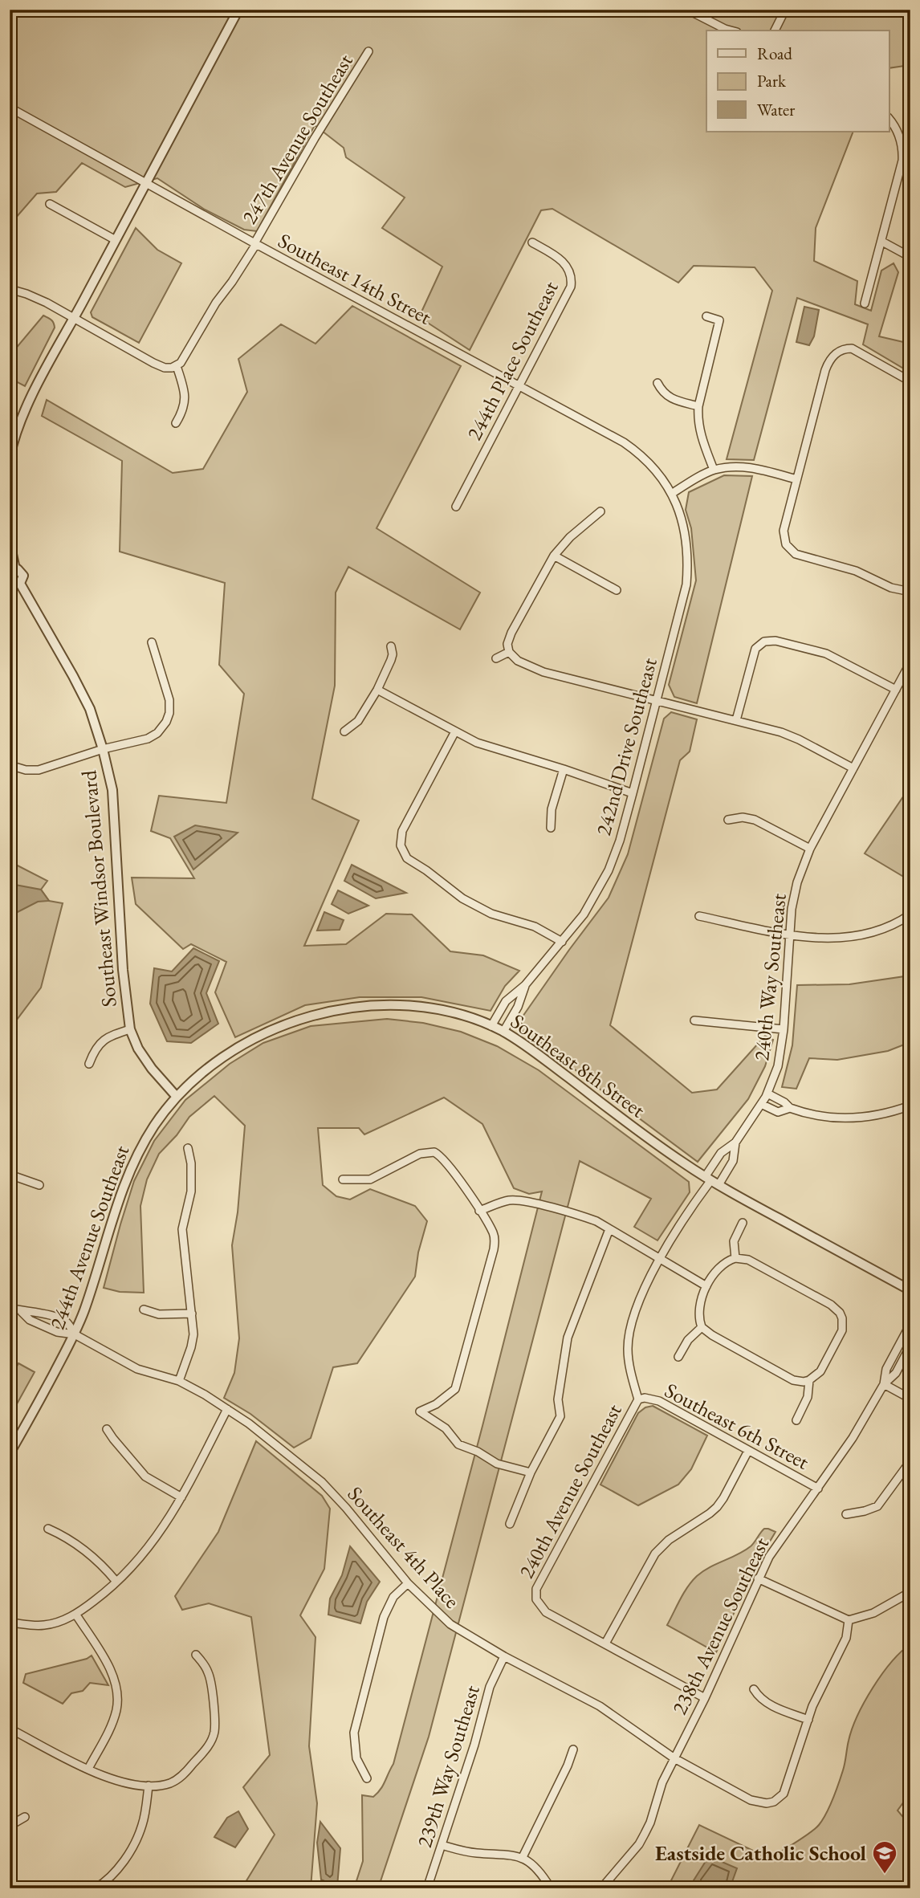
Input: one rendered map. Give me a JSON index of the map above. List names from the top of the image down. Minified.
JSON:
{"streets":{"street":["247th Avenue Southeast","Southeast 14th Street","244th Place Southeast","242nd Drive Southeast","Southeast Windsor Boulevard","240th Way Southeast","Southeast 8th Street","244th Avenue Southeast","Southeast 6th Street","240th Avenue Southeast","Southeast 4th Place","238th Avenue Southeast","239th Way Southeast"]},"crossings":[["247th Avenue Southeast","Southeast 14th Street"],["Southeast 14th Street","244th Place Southeast"],["Southeast 14th Street","242nd Drive Southeast"],["242nd Drive Southeast","Southeast 8th Street"],["Southeast Windsor Boulevard","Southeast 8th Street"],["Southeast Windsor Boulevard","244th Avenue Southeast"],["240th Way Southeast","Southeast 8th Street"],["240th Way Southeast","Southeast 6th Street"],["240th Way Southeast","240th Avenue Southeast"],["Southeast 8th Street","244th Avenue Southeast"],["244th Avenue Southeast","Southeast 4th Place"],["Southeast 6th Street","240th Avenue Southeast"],["Southeast 6th Street","238th Avenue Southeast"],["Southeast 4th Place","238th Avenue Southeast"],["Southeast 4th Place","239th Way Southeast"]],"places":{"school or university":["Eastside Catholic School"]},"legend":["Road","Park","Water"]}
